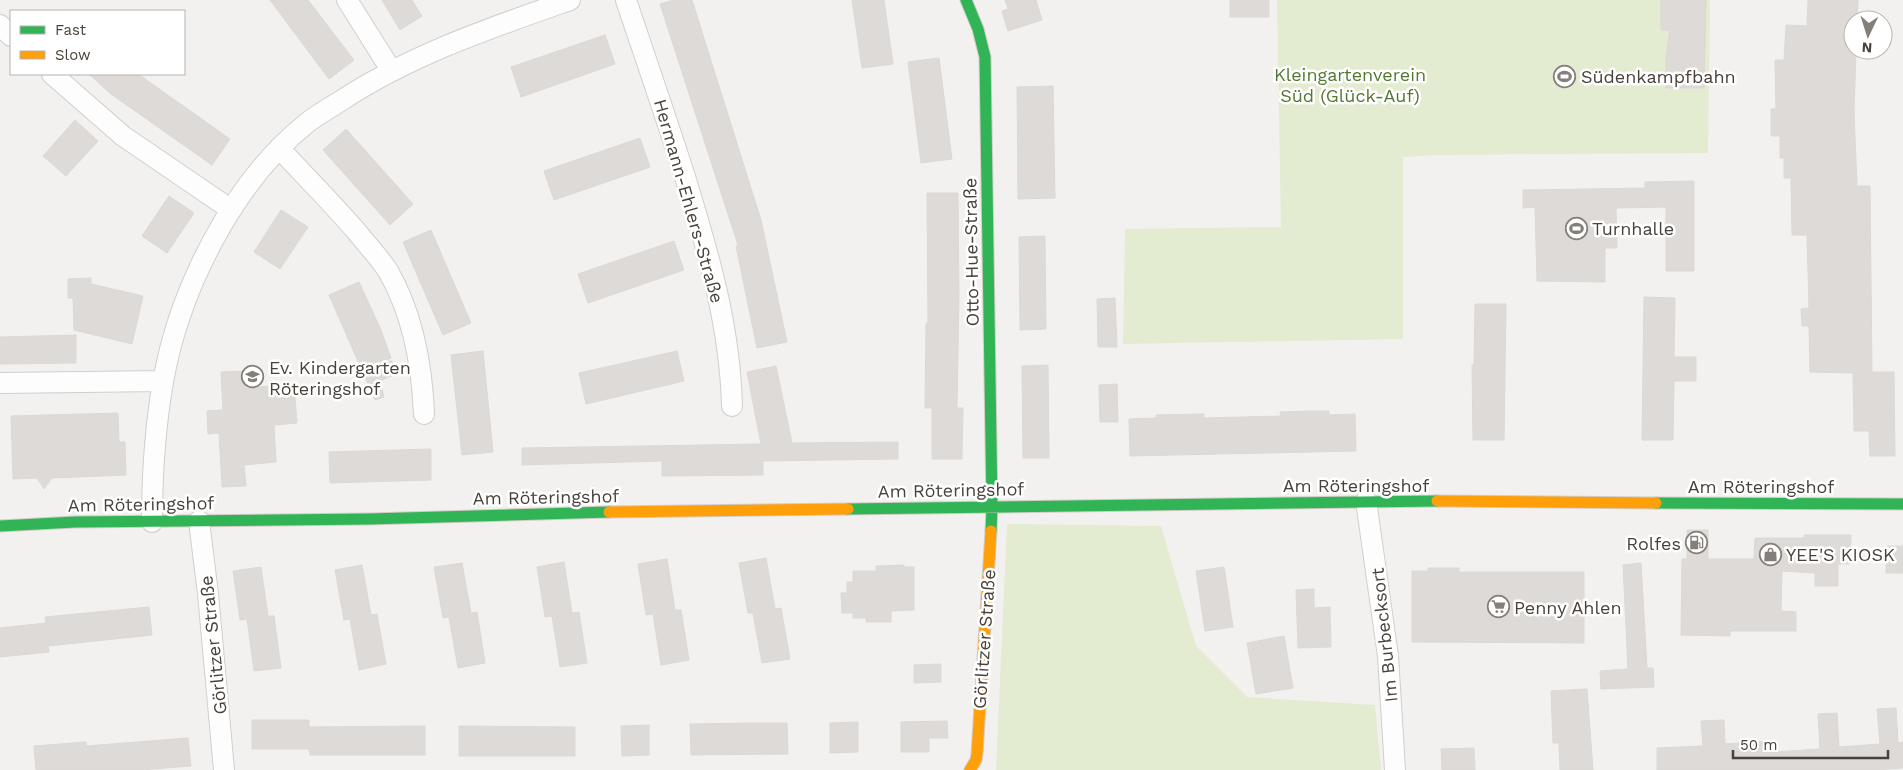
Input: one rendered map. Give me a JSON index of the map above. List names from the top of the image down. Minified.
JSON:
{"streets":{"street":["Hermann-Ehlers-Straße","Otto-Hue-Straße","Am Röteringshof","Im Burbecksort","Görlitzer Straße"]},"crossings":[["Otto-Hue-Straße","Am Röteringshof"],["Otto-Hue-Straße","Görlitzer Straße"],["Am Röteringshof","Im Burbecksort"],["Am Röteringshof","Görlitzer Straße"]],"parks":["Kleingartenverein Süd (Glück-Auf)"],"places":{"sports":["Südenkampfbahn","Turnhalle"],"school or university":["Ev. Kindergarten Röteringshof"],"fuel station":["Rolfes"],"shop":["YEE'S KIOSK"],"supermarket":["Penny Ahlen"]},"legend":["Fast","Slow"],"scale_bar":"50 m","north":"bottom"}
